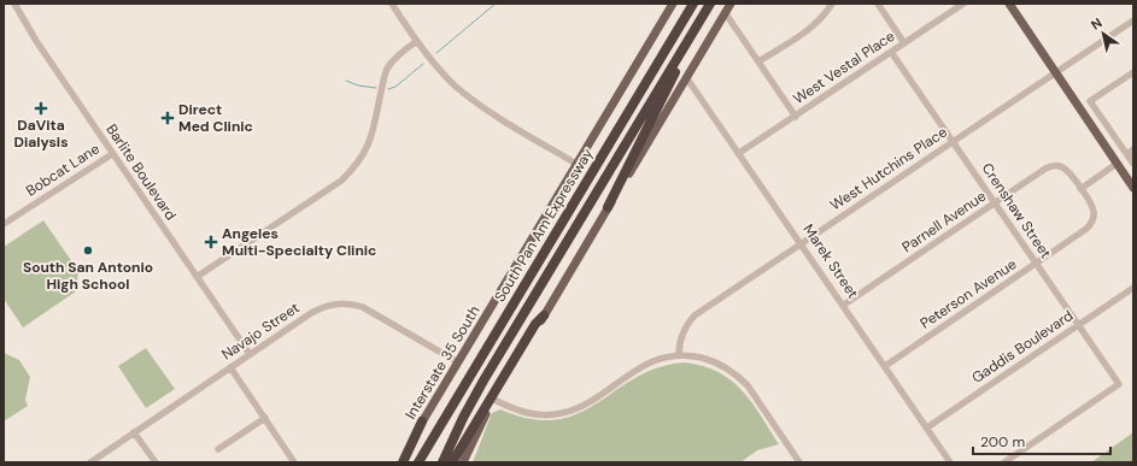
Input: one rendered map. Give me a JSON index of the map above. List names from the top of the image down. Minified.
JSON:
{"streets":{"highway":["South Pan Am Expressway"],"main road":["Interstate 35 South"],"street":["West Vestal Place","West Hutchins Place","Bobcat Lane","Barlite Boulevard","Crenshaw Street","Parnell Avenue","Marek Street","Peterson Avenue","Navajo Street","Gaddis Boulevard"]},"crossings":[["West Vestal Place","Crenshaw Street"],["West Vestal Place","Marek Street"],["West Hutchins Place","Crenshaw Street"],["West Hutchins Place","Marek Street"],["Bobcat Lane","Barlite Boulevard"],["Barlite Boulevard","Navajo Street"],["Crenshaw Street","Parnell Avenue"],["Crenshaw Street","Peterson Avenue"],["Crenshaw Street","Gaddis Boulevard"],["Parnell Avenue","Marek Street"],["Parnell Avenue","Peterson Avenue"],["Marek Street","Peterson Avenue"],["Marek Street","Gaddis Boulevard"],["Navajo Street","Interstate 35 South"]],"places":{"health":["DaVita Dialysis","Direct Med Clinic","Angeles Multi-Specialty Clinic"],"other":["South San Antonio High School"]},"scale_bar":"200 m","north":"top left"}
